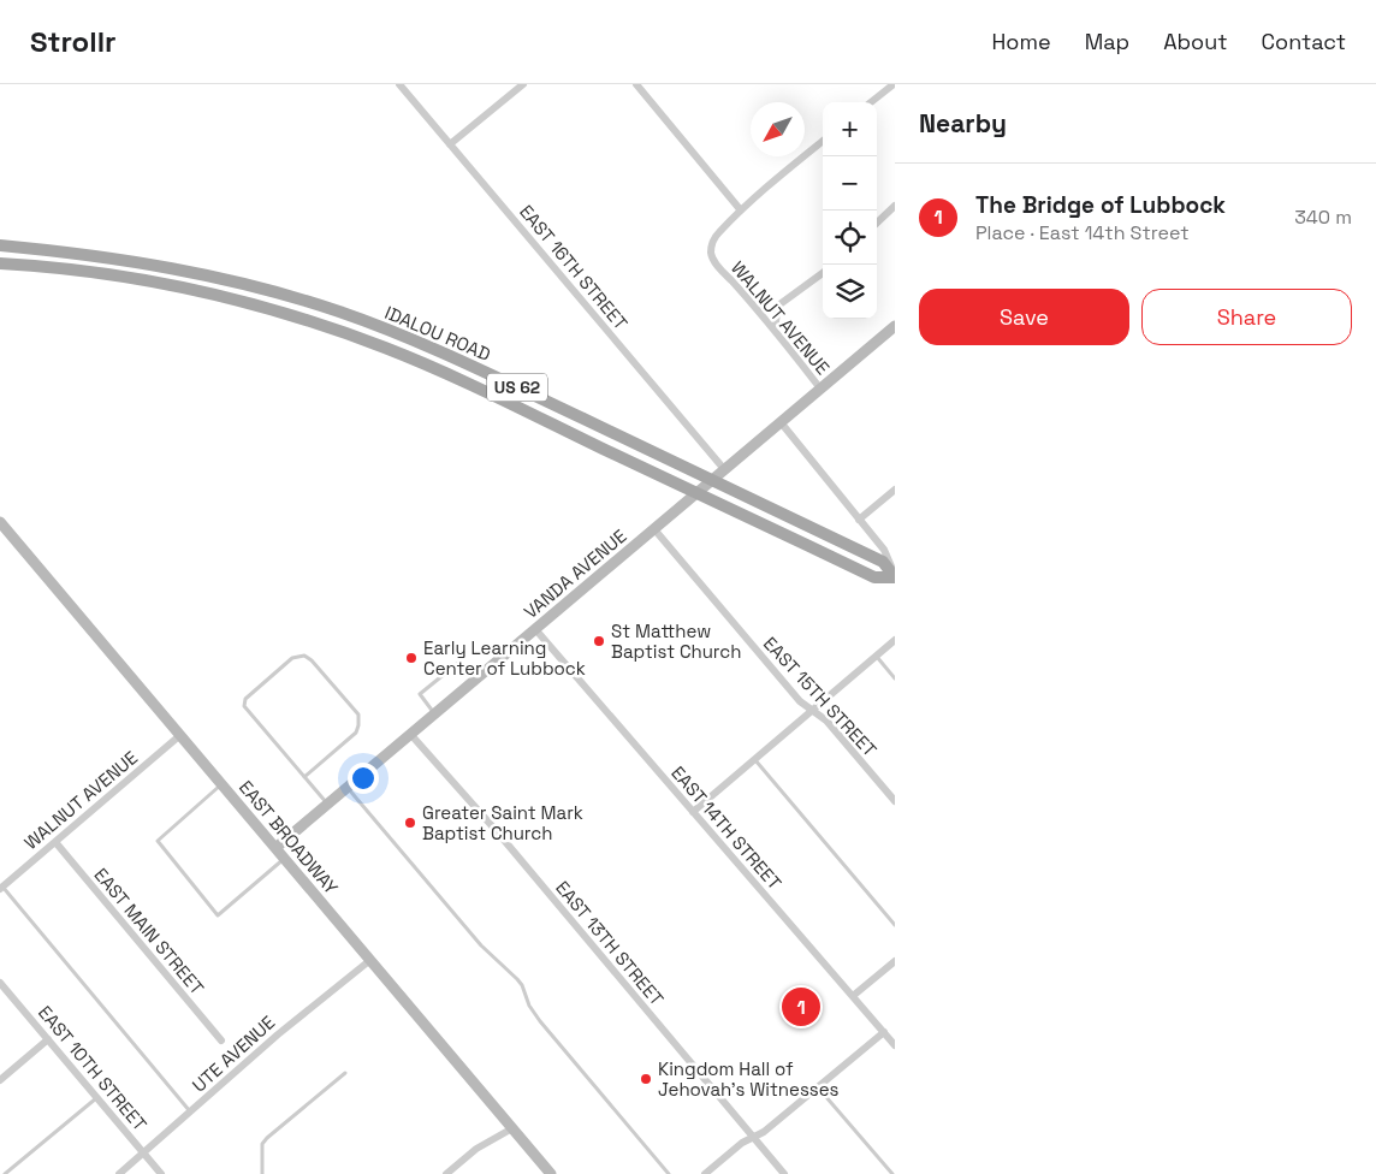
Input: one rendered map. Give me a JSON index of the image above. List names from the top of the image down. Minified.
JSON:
{"streets":{"main road":["IDALOU ROAD","US 62","VANDA AVENUE","EAST BROADWAY"],"street":["EAST 16TH STREET","WALNUT AVENUE","EAST 15TH STREET","EAST 14TH STREET","EAST MAIN STREET","EAST 13TH STREET","UTE AVENUE","EAST 10TH STREET"]},"crossings":[["EAST 16TH STREET","VANDA AVENUE"],["WALNUT AVENUE","VANDA AVENUE"],["WALNUT AVENUE","EAST BROADWAY"],["WALNUT AVENUE","EAST MAIN STREET"],["IDALOU ROAD","VANDA AVENUE"],["VANDA AVENUE","EAST 15TH STREET"],["VANDA AVENUE","EAST 14TH STREET"],["VANDA AVENUE","EAST BROADWAY"],["VANDA AVENUE","EAST 13TH STREET"],["EAST BROADWAY","UTE AVENUE"],["UTE AVENUE","EAST 10TH STREET"]],"places":["St Matthew Baptist Church","Early Learning Center of Lubbock","Greater Saint Mark Baptist Church","Kingdom Hall of Jehovah's Witnesses"],"north":"bottom left","page":{"header":"Strollr","nav":["Home","Map","About","Contact"],"heading":"Nearby","map_buttons":["+","−"],"list":[{"mark":"1","name":"The Bridge of Lubbock","note":"Place · East 14th Street","value":"340 m"}],"buttons":["Save","Share"],"pins":"1"}}
